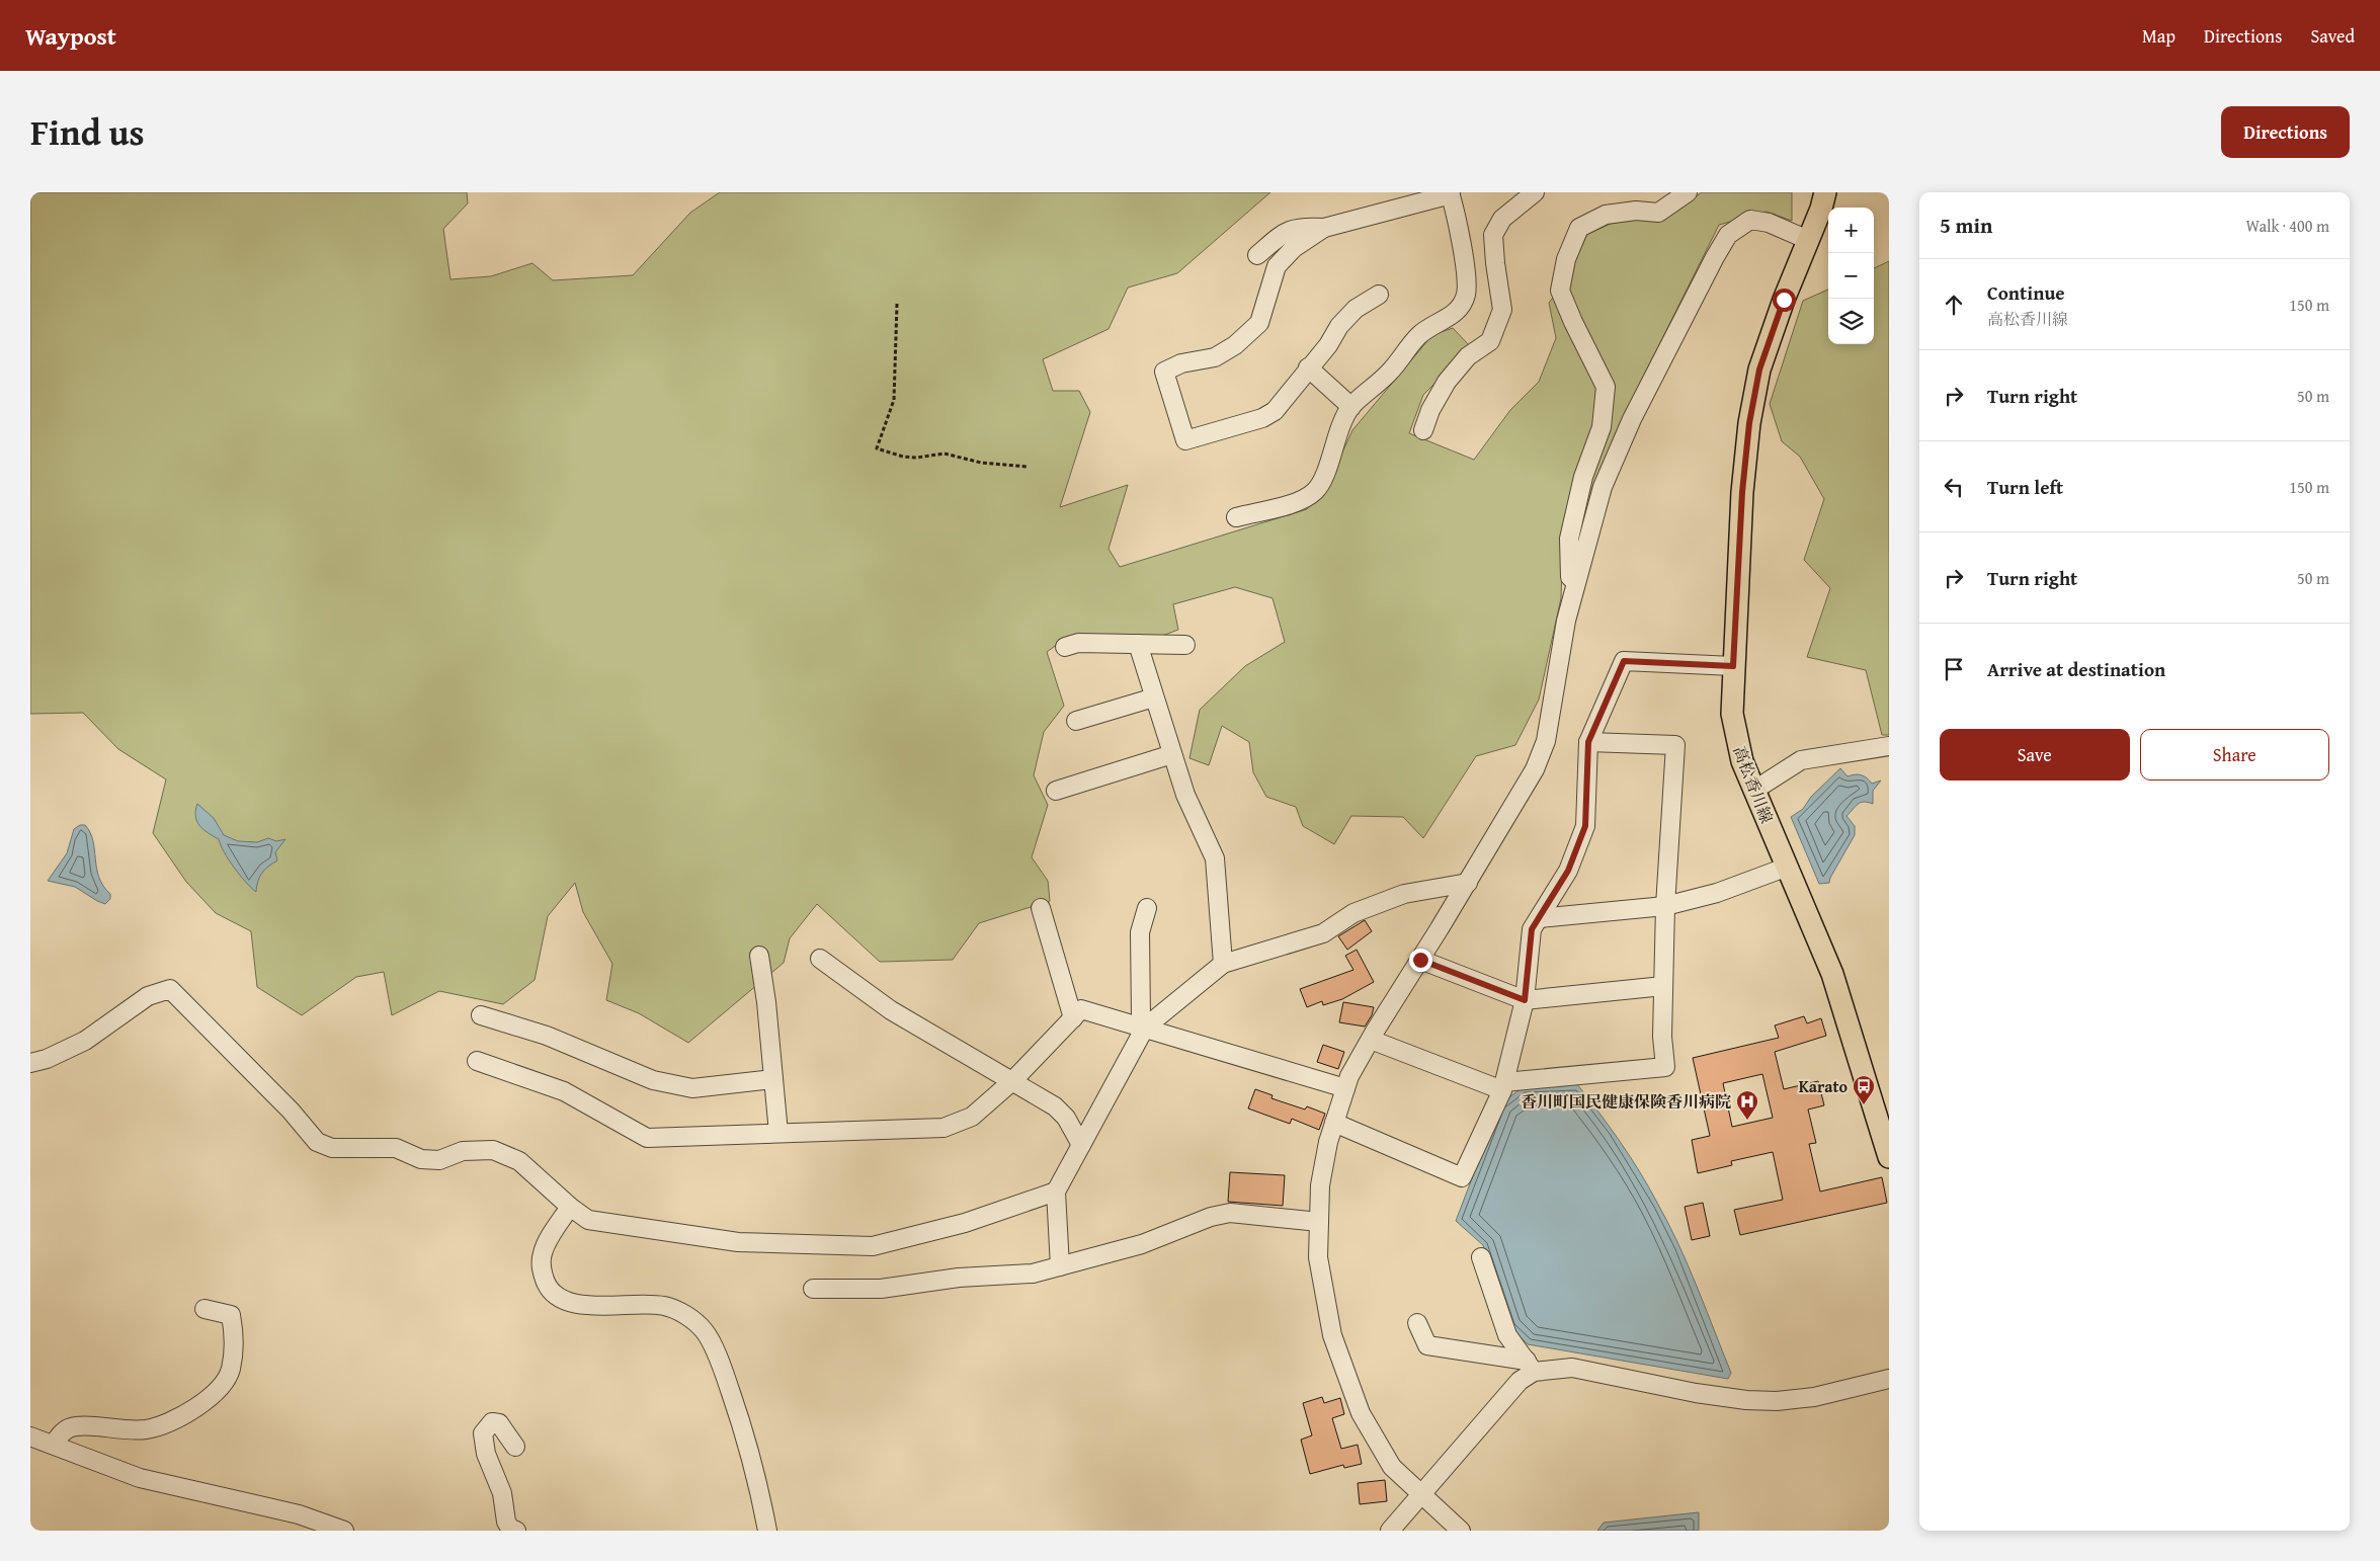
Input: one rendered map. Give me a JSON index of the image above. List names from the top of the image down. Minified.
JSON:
{"streets":{"main road":["高松香川線"]},"places":{"bus stop":["Karato"],"hospital":["香川町国民健康保険香川病院"]},"page":{"header":"Waypost","nav":["Map","Directions","Saved"],"title":"Find us","buttons":["Directions",["Save","Share"]],"heading":["5 min","Walk · 400 m"],"map_buttons":["+","−"],"list":[["Continue","高松香川線","150 m"],["Turn right","50 m"],["Turn left","150 m"],["Turn right","50 m"],"Arrive at destination"]}}
